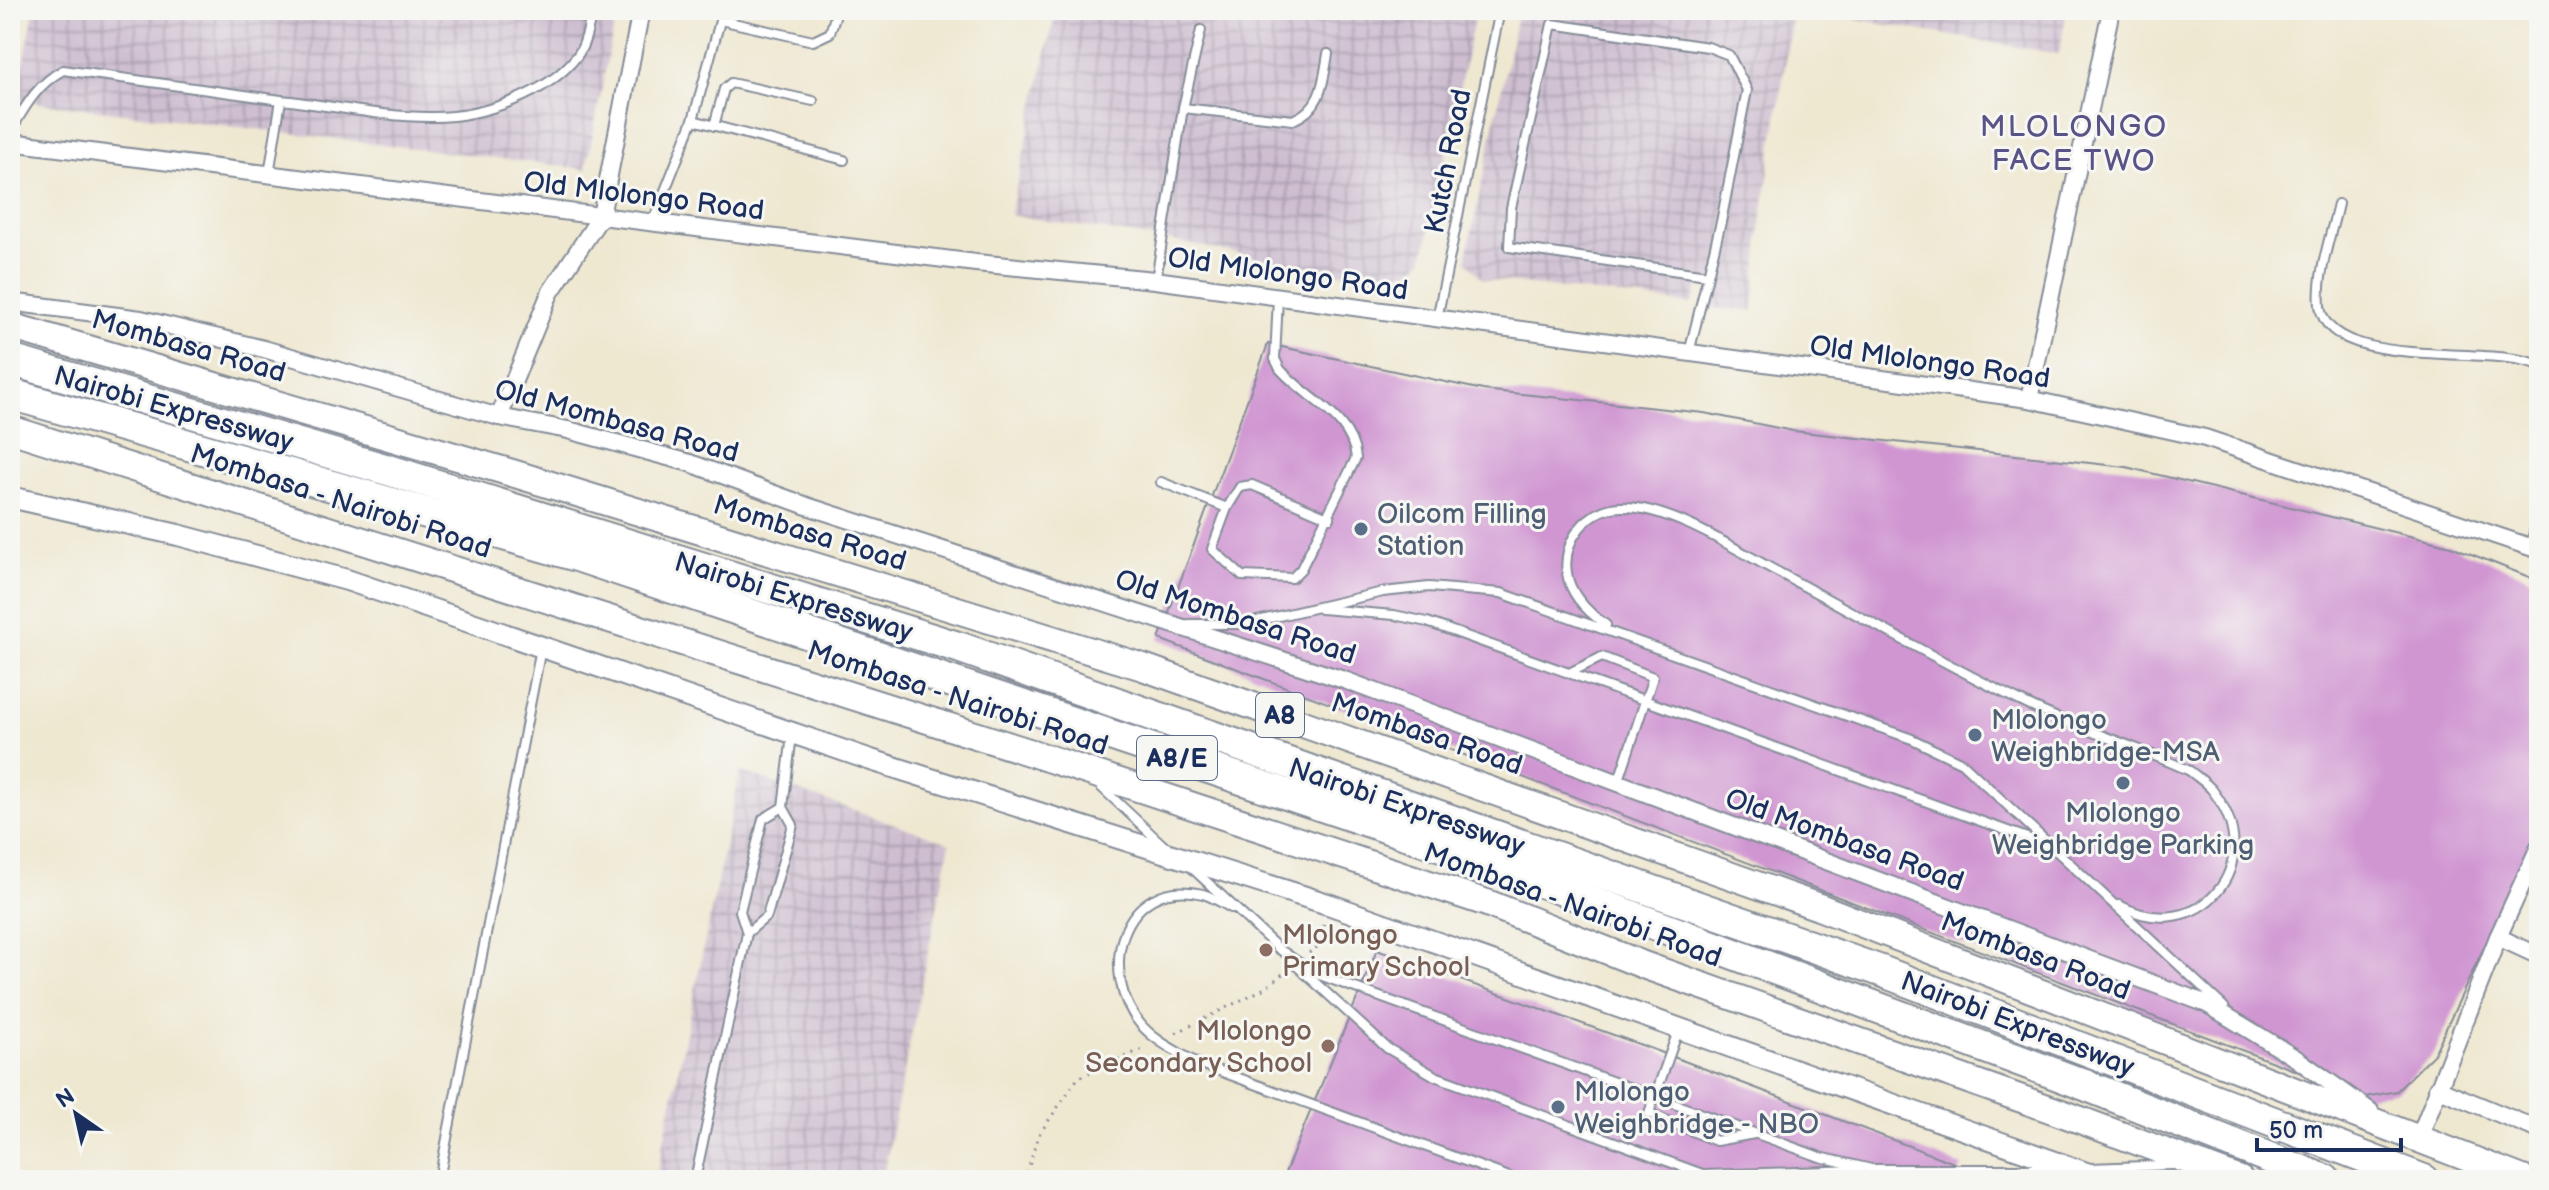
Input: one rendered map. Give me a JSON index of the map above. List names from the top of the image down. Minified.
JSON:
{"streets":{"highway":["Mombasa Road","Nairobi Expressway","Mombasa - Nairobi Road","A8","A8/E"],"street":["Old Mlolongo Road","Old Mombasa Road"],"lane":["Kutch Road"]},"crossings":[["Kutch Road","Old Mlolongo Road"],["Mombasa Road","Old Mombasa Road"]],"districts":["MLOLONGO FACE TWO"],"places":["Oilcom Filling Station","Mlolongo Weighbridge-MSA","Mlolongo Weighbridge Parking","Mlolongo Primary School","Mlolongo Secondary School","Mlolongo Weighbridge - NBO"],"scale_bar":"50 m","north":"top left"}
